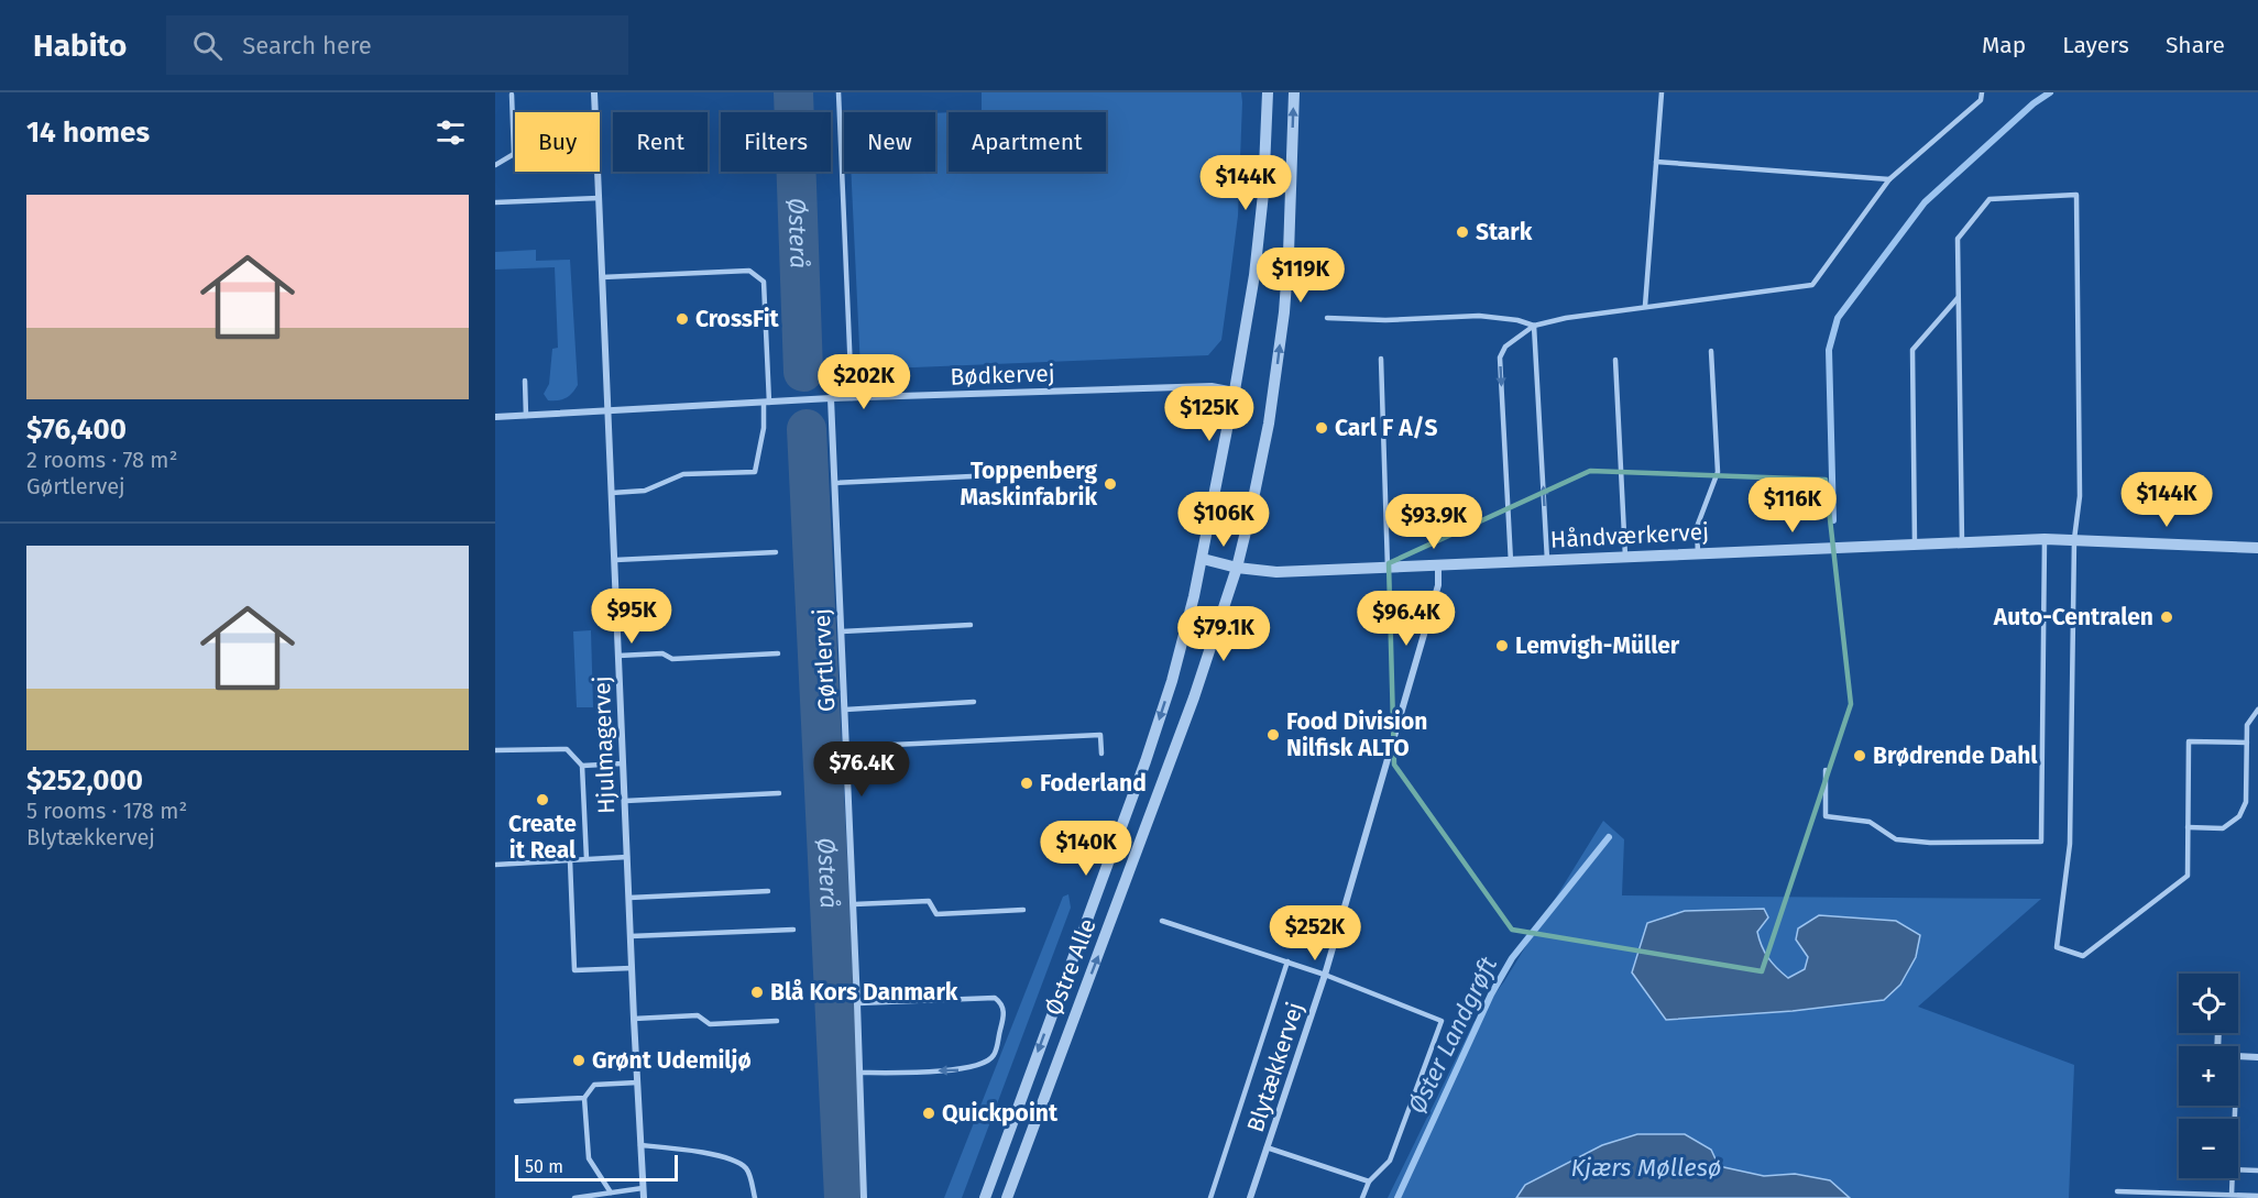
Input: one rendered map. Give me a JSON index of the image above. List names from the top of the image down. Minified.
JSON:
{"streets":{"street":["Bødkervej","Håndværkervej","Gørtlervej","Hjulmagervej","Østre Alle","Blytækkervej"]},"crossings":[["Bødkervej","Gørtlervej"],["Bødkervej","Hjulmagervej"],["Bødkervej","Østre Alle"],["Håndværkervej","Østre Alle"],["Håndværkervej","Blytækkervej"]],"water":["Østerå","Øster Landgrøft","Kjærs Møllesø"],"places":["Stark","CrossFit","Carl F A/S","Toppenberg Maskinfabrik","Auto-Centralen","Lemvigh-Müller","Food Division Nilfisk ALTO","Brødrende Dahl","Foderland","Create it Real","Blå Kors Danmark","Grønt Udemiljø","Quickpoint"],"scale_bar":"50 m","page":{"header":"Habito","search":"Search here","nav":["Map","Layers","Share"],"heading":"14 homes","chip":["Buy","Rent","Filters","New","Apartment"],"price":["$144K","$119K","$202K","$125K","$144K","$116K","$106K","$93.9K","$95K","$96.4K","$79.1K","$76.4K","$140K","$252K"],"list":[{"name":"$76,400","note":"2 rooms · 78 m² · Gørtlervej"},{"name":"$252,000","note":"5 rooms · 178 m² · Blytækkervej"}],"map_buttons":["+","−"],"scale":"50 m"}}
